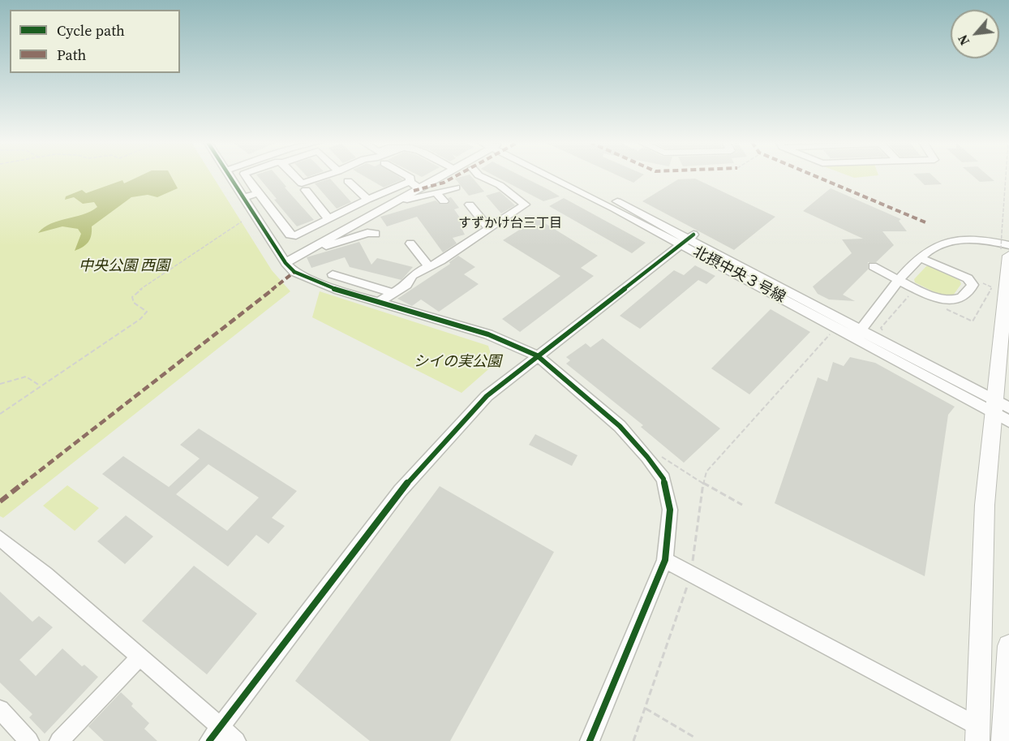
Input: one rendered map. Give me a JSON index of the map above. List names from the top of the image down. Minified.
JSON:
{"streets":{"street":["北摂中央３号線"]},"districts":["すずかけ台三丁目"],"parks":["中央公園 西園","シイの実公園"],"legend":["Cycle path","Path"],"north":"bottom left"}
